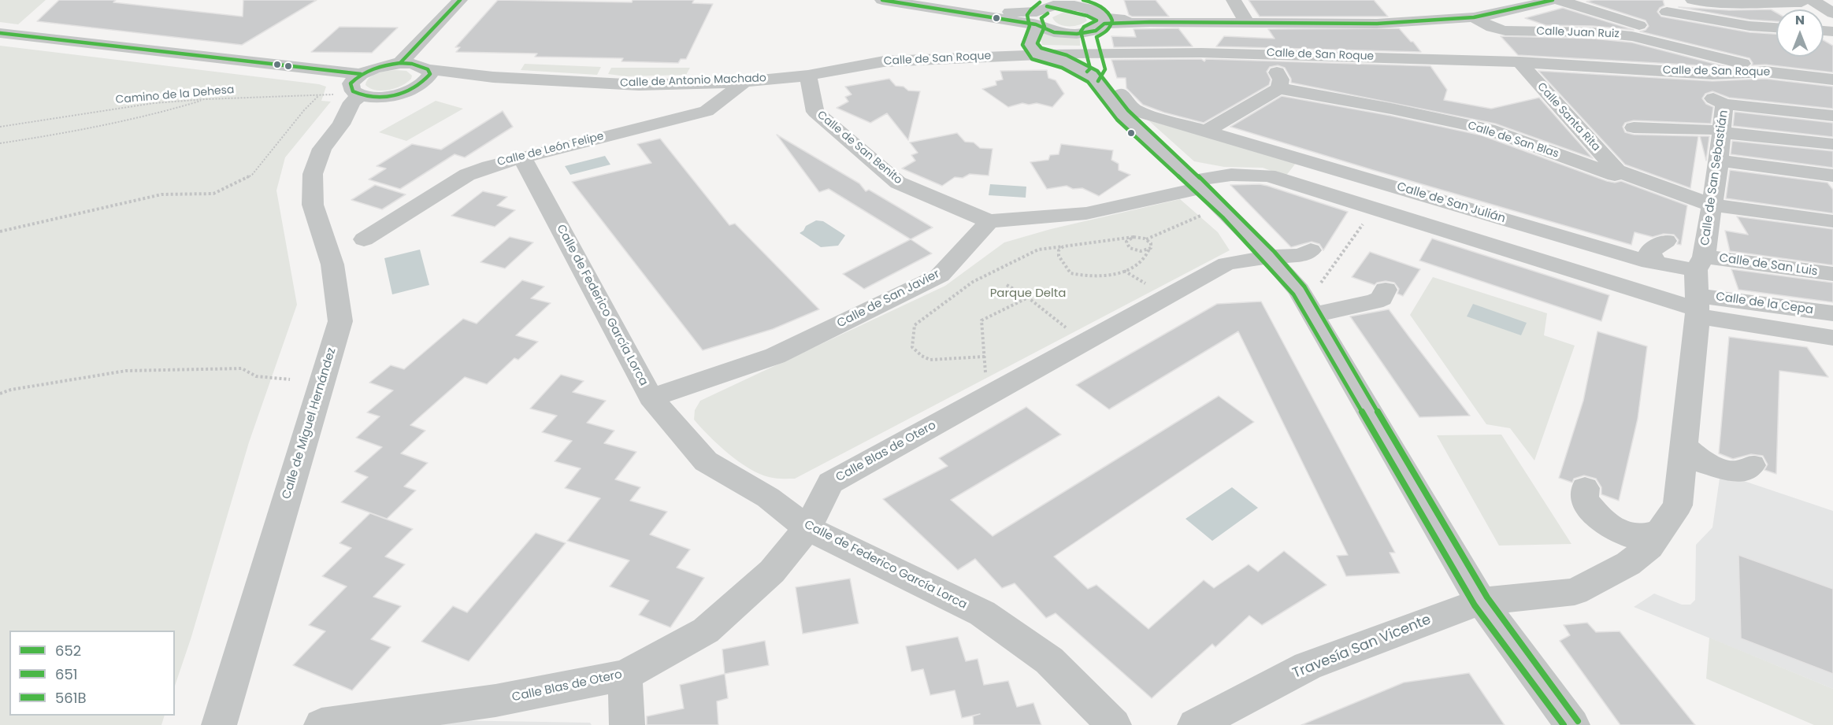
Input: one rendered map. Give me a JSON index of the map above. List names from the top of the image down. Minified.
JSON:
{"streets":{"street":["Calle Juan Ruiz","Calle de San Roque","Calle de Antonio Machado","Calle Santa Rita","Calle de San Blas","Calle de San Benito","Calle de León Felipe","Calle de San Sebastián","Calle de San Julián","Calle de San Luis","Calle de San Javier","Calle de la Cepa","Calle de Federico García Lorca","Calle de Miguel Hernández","Calle Blas de Otero","Travesía San Vicente"],"path":["Camino de la Dehesa"]},"crossings":[["Calle Juan Ruiz","Calle de San Roque"],["Calle de San Roque","Calle de Antonio Machado"],["Calle de San Roque","Calle Santa Rita"],["Calle de San Roque","Calle de San Benito"],["Calle de San Roque","Calle de San Julián"],["Calle de Antonio Machado","Calle de San Benito"],["Calle de Antonio Machado","Calle de León Felipe"],["Calle de Antonio Machado","Calle de Miguel Hernández"],["Camino de la Dehesa","Calle de Miguel Hernández"],["Calle Santa Rita","Calle de San Blas"],["Calle de San Blas","Calle de San Sebastián"],["Calle de San Benito","Calle de San Javier"],["Calle de León Felipe","Calle de Federico García Lorca"],["Calle de San Sebastián","Calle de San Julián"],["Calle de San Sebastián","Calle de San Luis"],["Calle de San Sebastián","Calle de la Cepa"],["Calle de San Sebastián","Travesía San Vicente"],["Calle de San Julián","Calle de San Luis"],["Calle de San Javier","Calle de Federico García Lorca"],["Calle de Federico García Lorca","Calle Blas de Otero"]],"parks":["Parque Delta"],"lines":["transit line 652","transit line 561B","transit line 651"],"legend":["652","651","561B"],"north":"top"}
